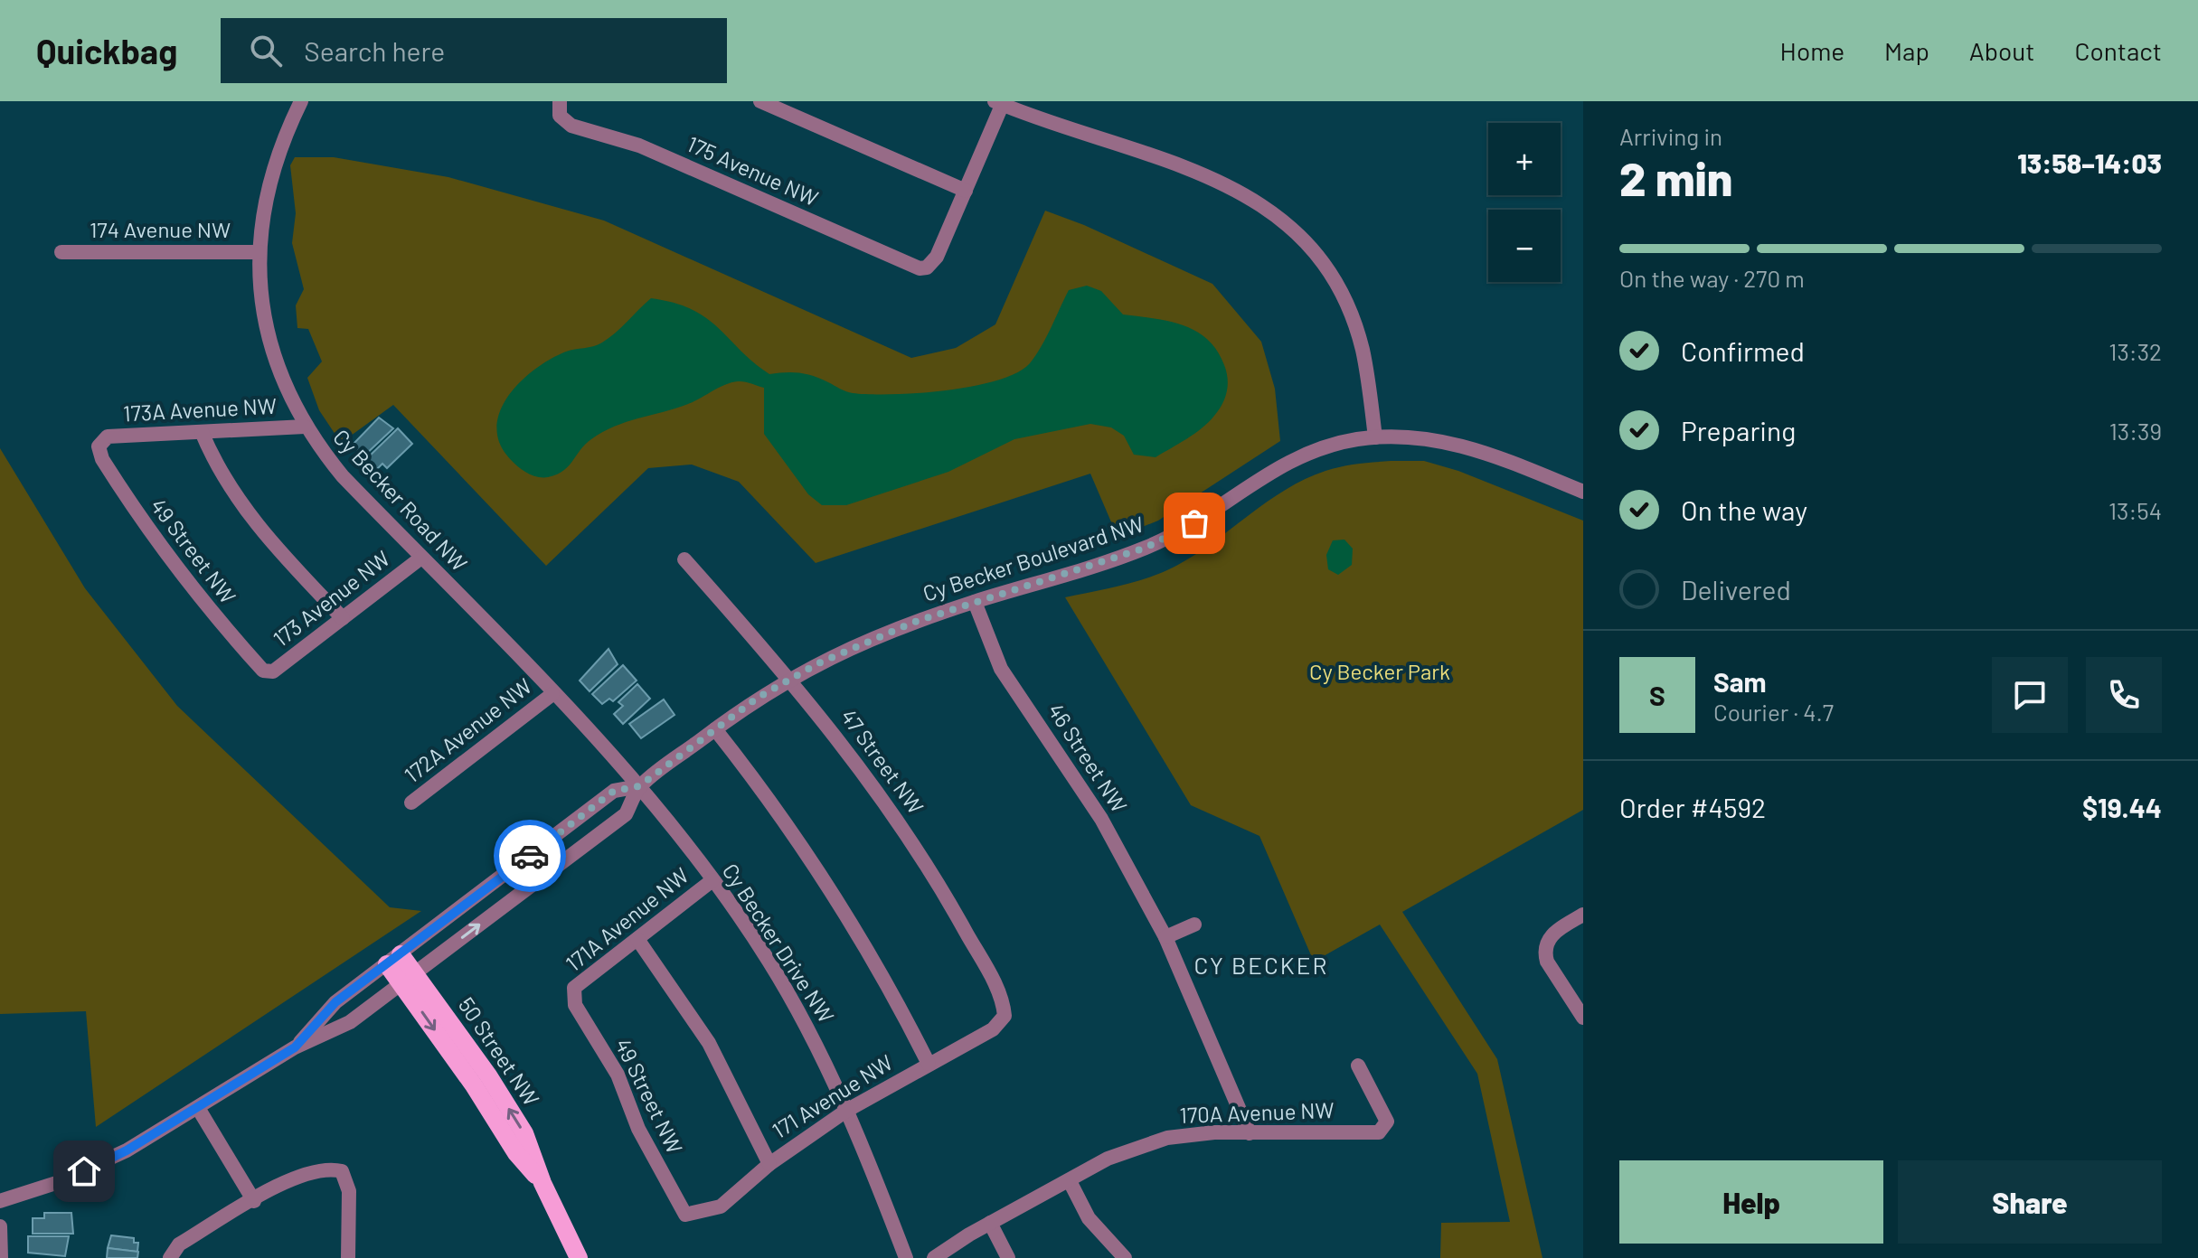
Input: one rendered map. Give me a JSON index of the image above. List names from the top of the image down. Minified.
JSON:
{"streets":{"main road":["50 Street NW"],"street":["175 Avenue NW","174 Avenue NW","173A Avenue NW","Cy Becker Road NW","49 Street NW","Cy Becker Boulevard NW","173 Avenue NW","172A Avenue NW","46 Street NW","47 Street NW","171A Avenue NW","Cy Becker Drive NW","171 Avenue NW","170A Avenue NW"]},"crossings":[["174 Avenue NW","Cy Becker Road NW"],["173A Avenue NW","Cy Becker Road NW"],["173A Avenue NW","49 Street NW"],["Cy Becker Road NW","Cy Becker Boulevard NW"],["Cy Becker Road NW","173 Avenue NW"],["Cy Becker Road NW","172A Avenue NW"],["Cy Becker Road NW","Cy Becker Drive NW"],["49 Street NW","173 Avenue NW"],["49 Street NW","171A Avenue NW"],["49 Street NW","171 Avenue NW"],["Cy Becker Boulevard NW","46 Street NW"],["Cy Becker Boulevard NW","47 Street NW"],["Cy Becker Boulevard NW","Cy Becker Drive NW"],["Cy Becker Boulevard NW","50 Street NW"],["46 Street NW","170A Avenue NW"],["47 Street NW","171 Avenue NW"],["171A Avenue NW","Cy Becker Drive NW"],["Cy Becker Drive NW","171 Avenue NW"]],"districts":["CY BECKER"],"parks":["Cy Becker Park"],"page":{"header":"Quickbag","search":"Search here","nav":["Home","Map","About","Contact"],"heading":["2 min","Arriving in","13:58–14:03"],"panel":["Sam","Courier · 4.7","Order #4592","$19.44"],"map_buttons":["+","−"],"bar":"On the way · 270 m","list":[["Confirmed","13:32"],["Preparing","13:39"],["On the way","13:54"],"Delivered"],"round":"S","buttons":["Help","Share"]}}
